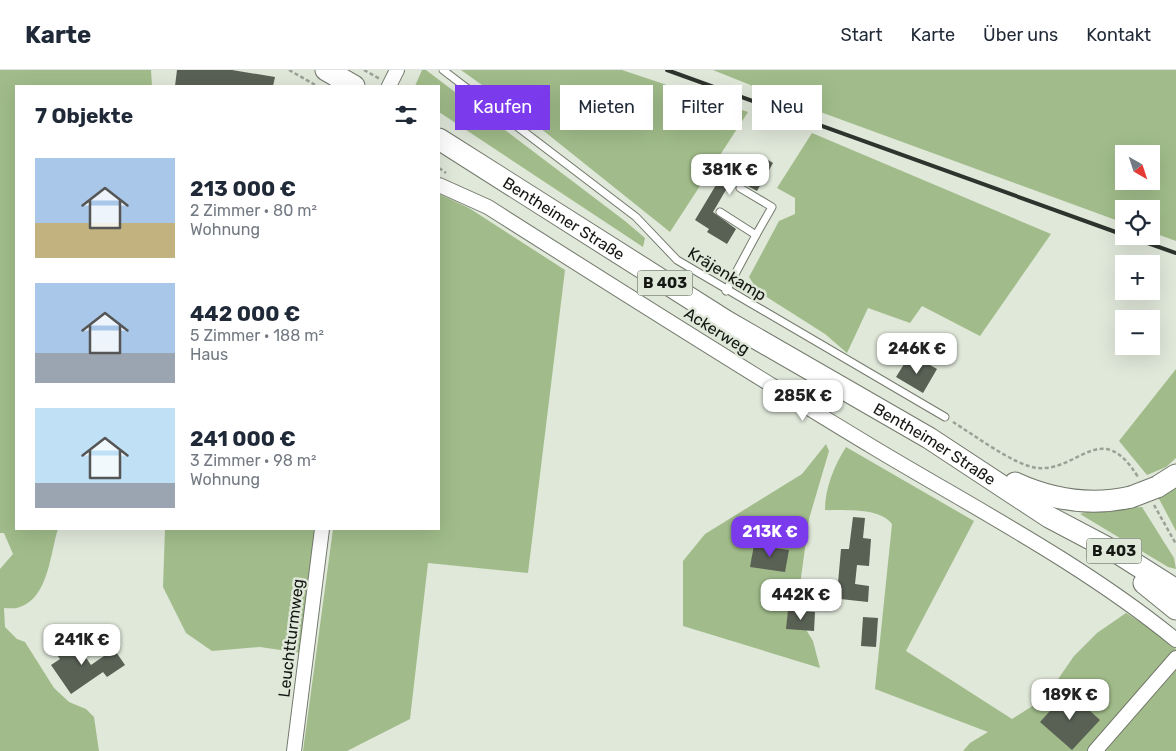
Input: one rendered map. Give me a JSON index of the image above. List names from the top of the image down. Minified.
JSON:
{"streets":{"main road":["Bentheimer Straße","B 403"],"street":["Ackerweg","Leuchtturmweg"],"lane":["Kräjenkamp"]},"north":"bottom right","page":{"header":"Karte","nav":["Start","Karte","Über uns","Kontakt"],"chip":["Kaufen","Mieten","Filter","Neu"],"heading":"7 Objekte","map_buttons":["+","−"],"list":[{"name":"213 000 €","note":"2 Zimmer · 80 m² · Wohnung"},{"name":"442 000 €","note":"5 Zimmer · 188 m² · Haus"},{"name":"241 000 €","note":"3 Zimmer · 98 m² · Wohnung"}],"price":["381K €","246K €","285K €","213K €","442K €","241K €","189K €"]}}
